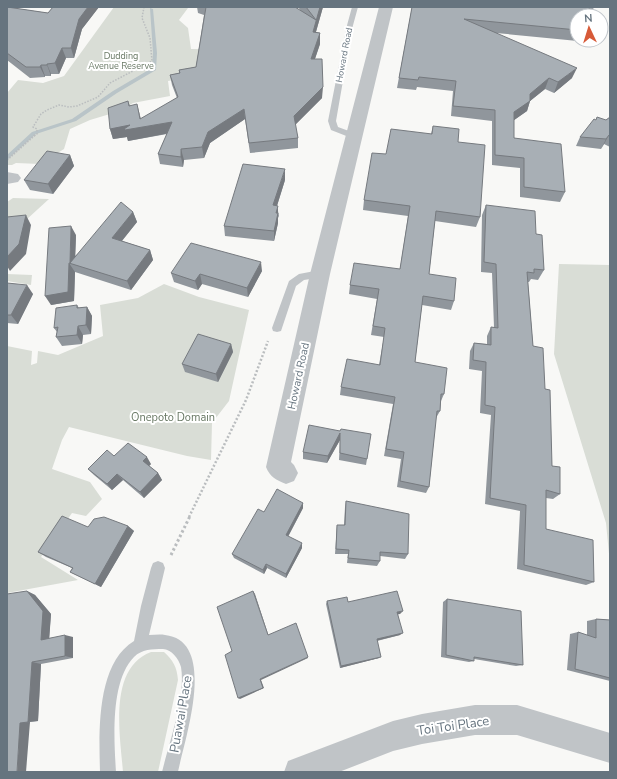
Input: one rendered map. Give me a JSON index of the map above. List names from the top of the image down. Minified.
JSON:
{"streets":{"street":["Howard Road","Toi Toi Place"],"lane":["Puawai Place"]},"parks":["Dudding Avenue Reserve","Onepoto Domain"],"north":"top"}
